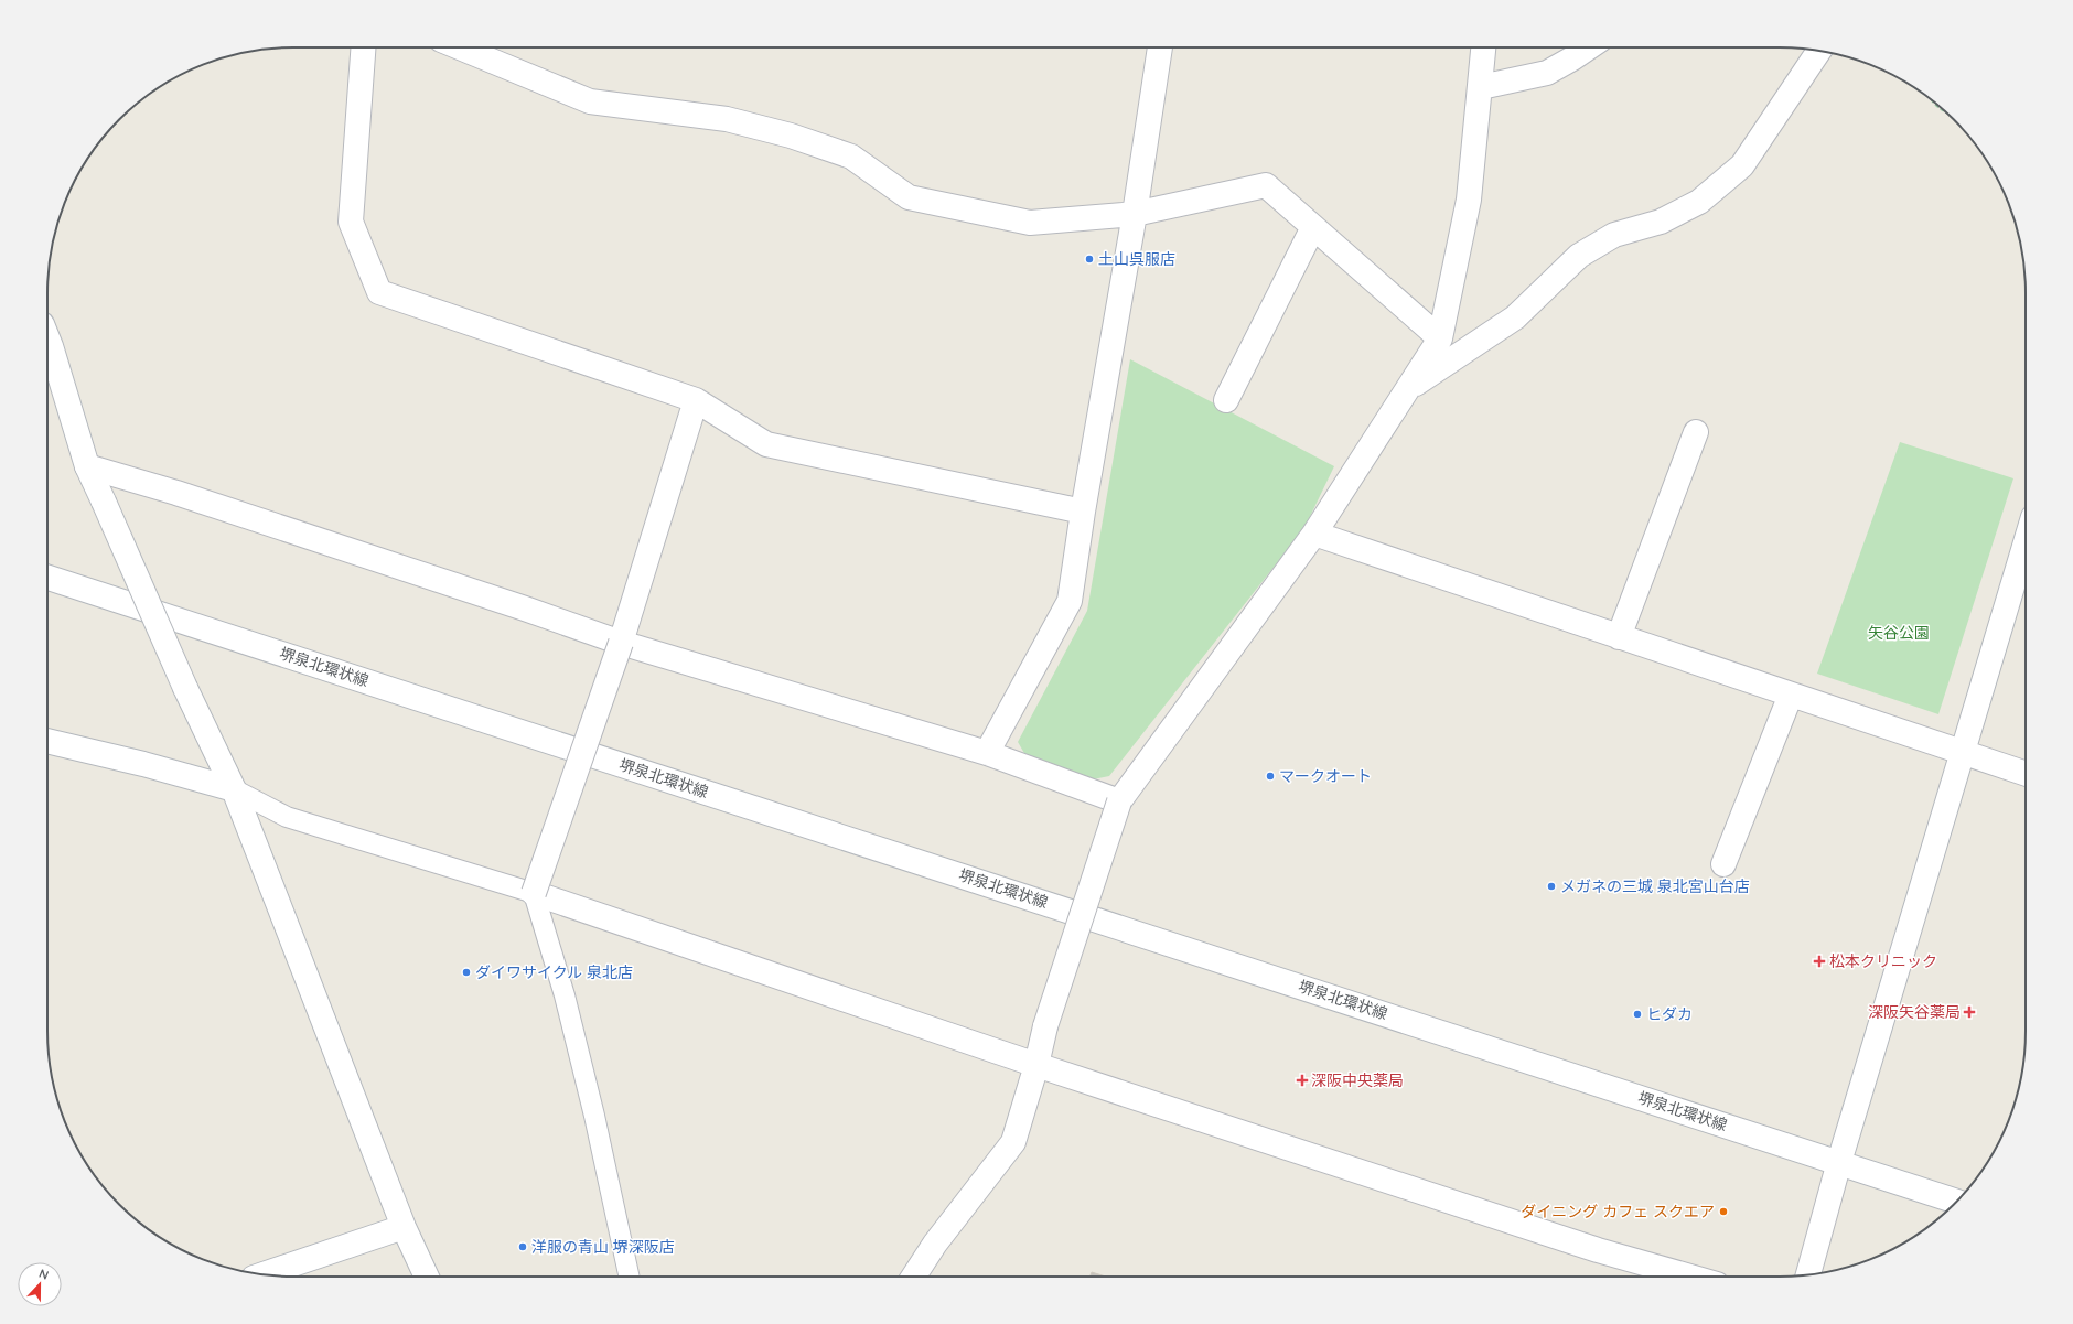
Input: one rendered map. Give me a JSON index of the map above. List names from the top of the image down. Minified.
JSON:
{"streets":{"street":["堺泉北環状線"]},"parks":["矢谷公園"],"places":{"other":["土山呉服店","マークオート","メガネの三城 泉北宮山台店","ダイワサイクル 泉北店","ヒダカ","ダイニング カフェ スクエア","洋服の青山 堺深阪店"],"health":["松本クリニック","深阪矢谷薬局","深阪中央薬局"]},"north":"top"}
